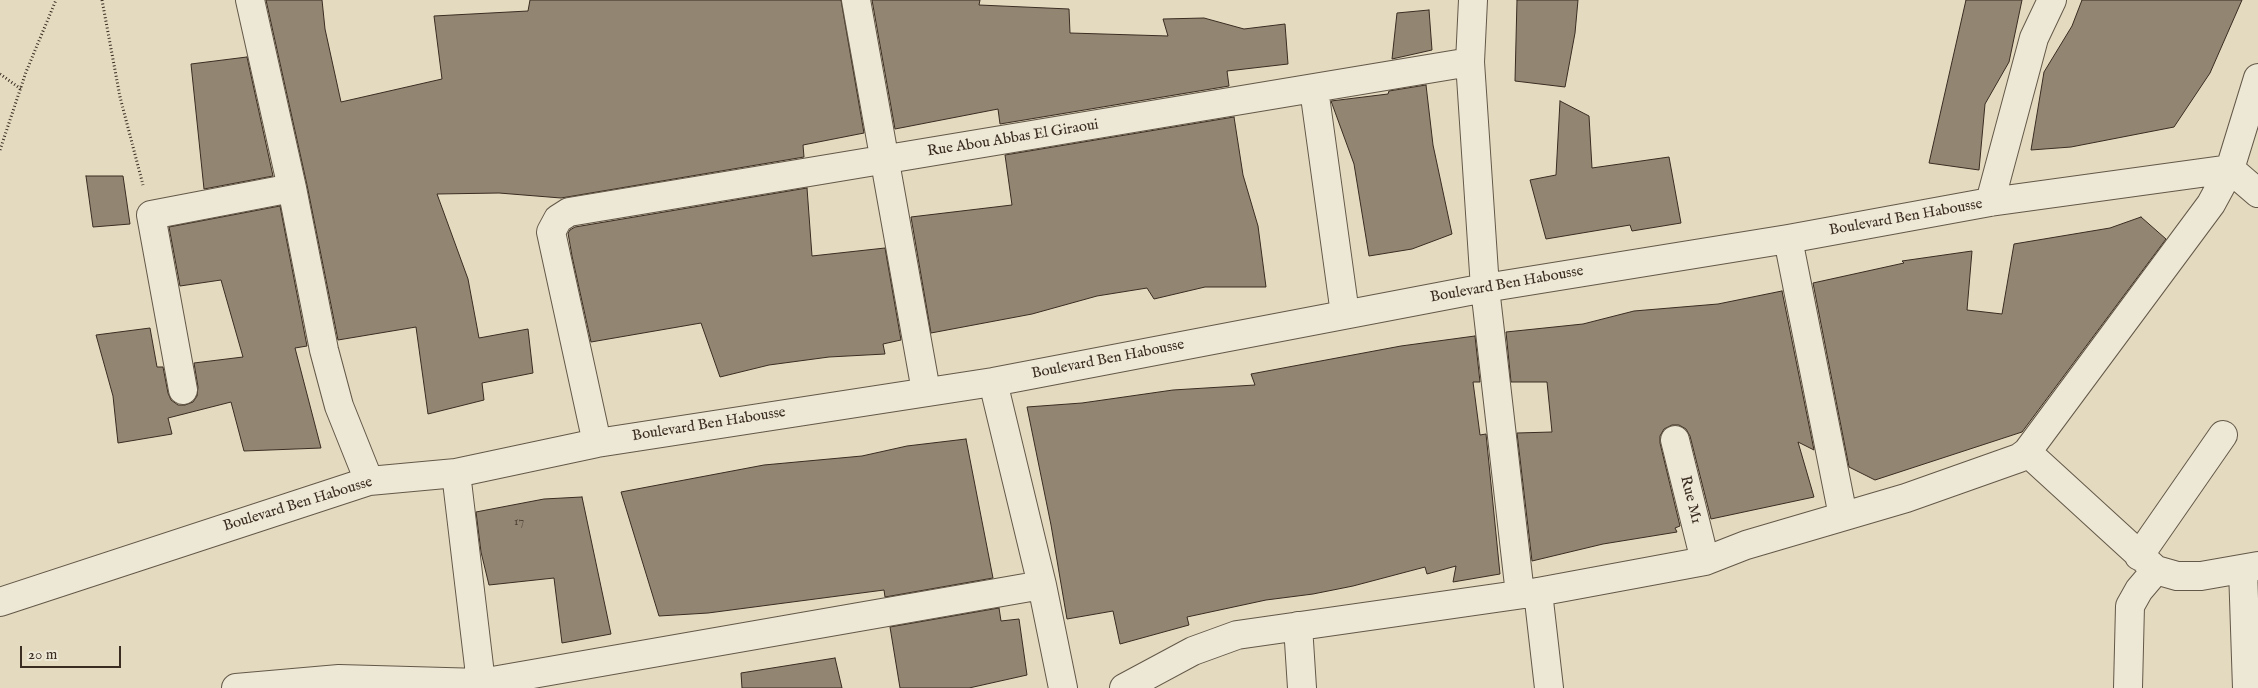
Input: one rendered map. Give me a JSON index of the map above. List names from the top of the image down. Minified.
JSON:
{"streets":{"street":["Rue Abou Abbas El Giraoui","Boulevard Ben Habousse","Rue M1"]},"crossings":[["Rue Abou Abbas El Giraoui","Boulevard Ben Habousse"]],"house_numbers":["17"],"scale_bar":"20 m"}
